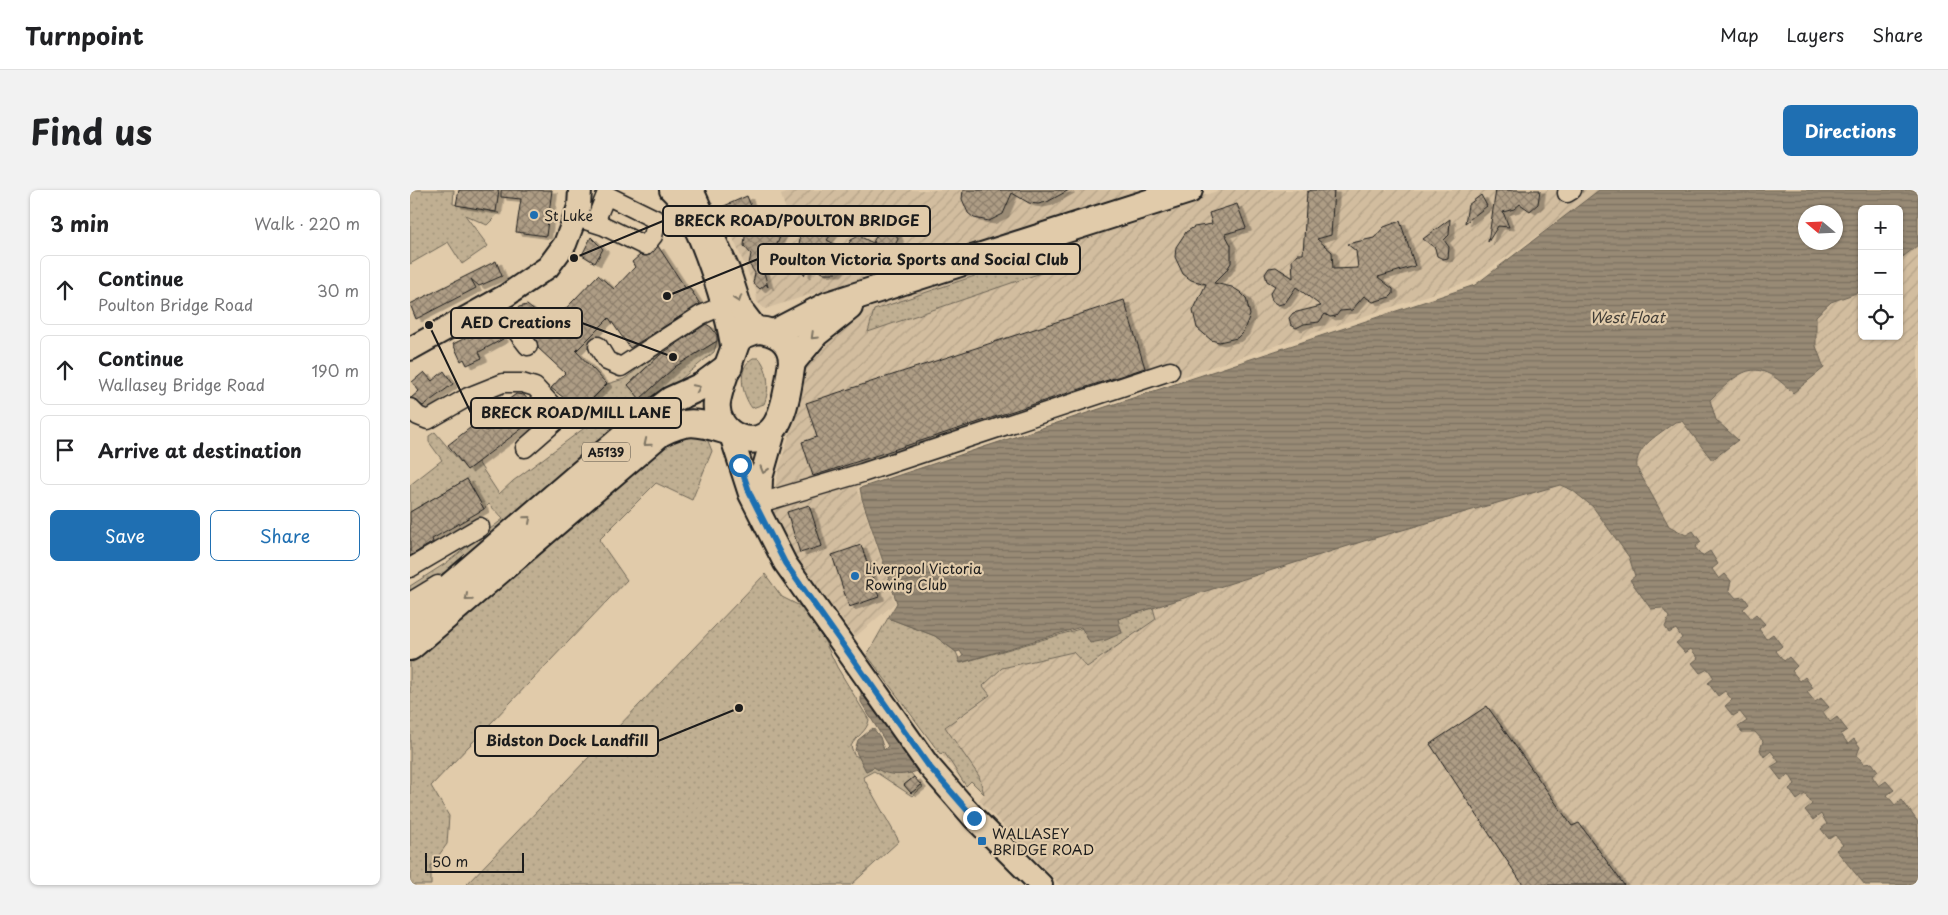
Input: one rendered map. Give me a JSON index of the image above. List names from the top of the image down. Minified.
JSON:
{"streets":{"highway":["A5139"]},"water":["West Float"],"places":{"other":["St Luke","BRECK ROAD/POULTON BRIDGE","Poulton Victoria Sports and Social Club","BRECK ROAD/MILL LANE","AED Creations","Liverpool Victoria Rowing Club","Bidston Dock Landfill"],"transit":["WALLASEY BRIDGE ROAD"]},"scale_bar":"50 m","north":"left","page":{"header":"Turnpoint","nav":["Map","Layers","Share"],"title":"Find us","buttons":["Directions",["Save","Share"]],"heading":["3 min","Walk · 220 m"],"map_buttons":["+","−"],"list":[["Continue","Poulton Bridge Road","30 m"],["Continue","Wallasey Bridge Road","190 m"],"Arrive at destination"],"scale":"50 m"}}
